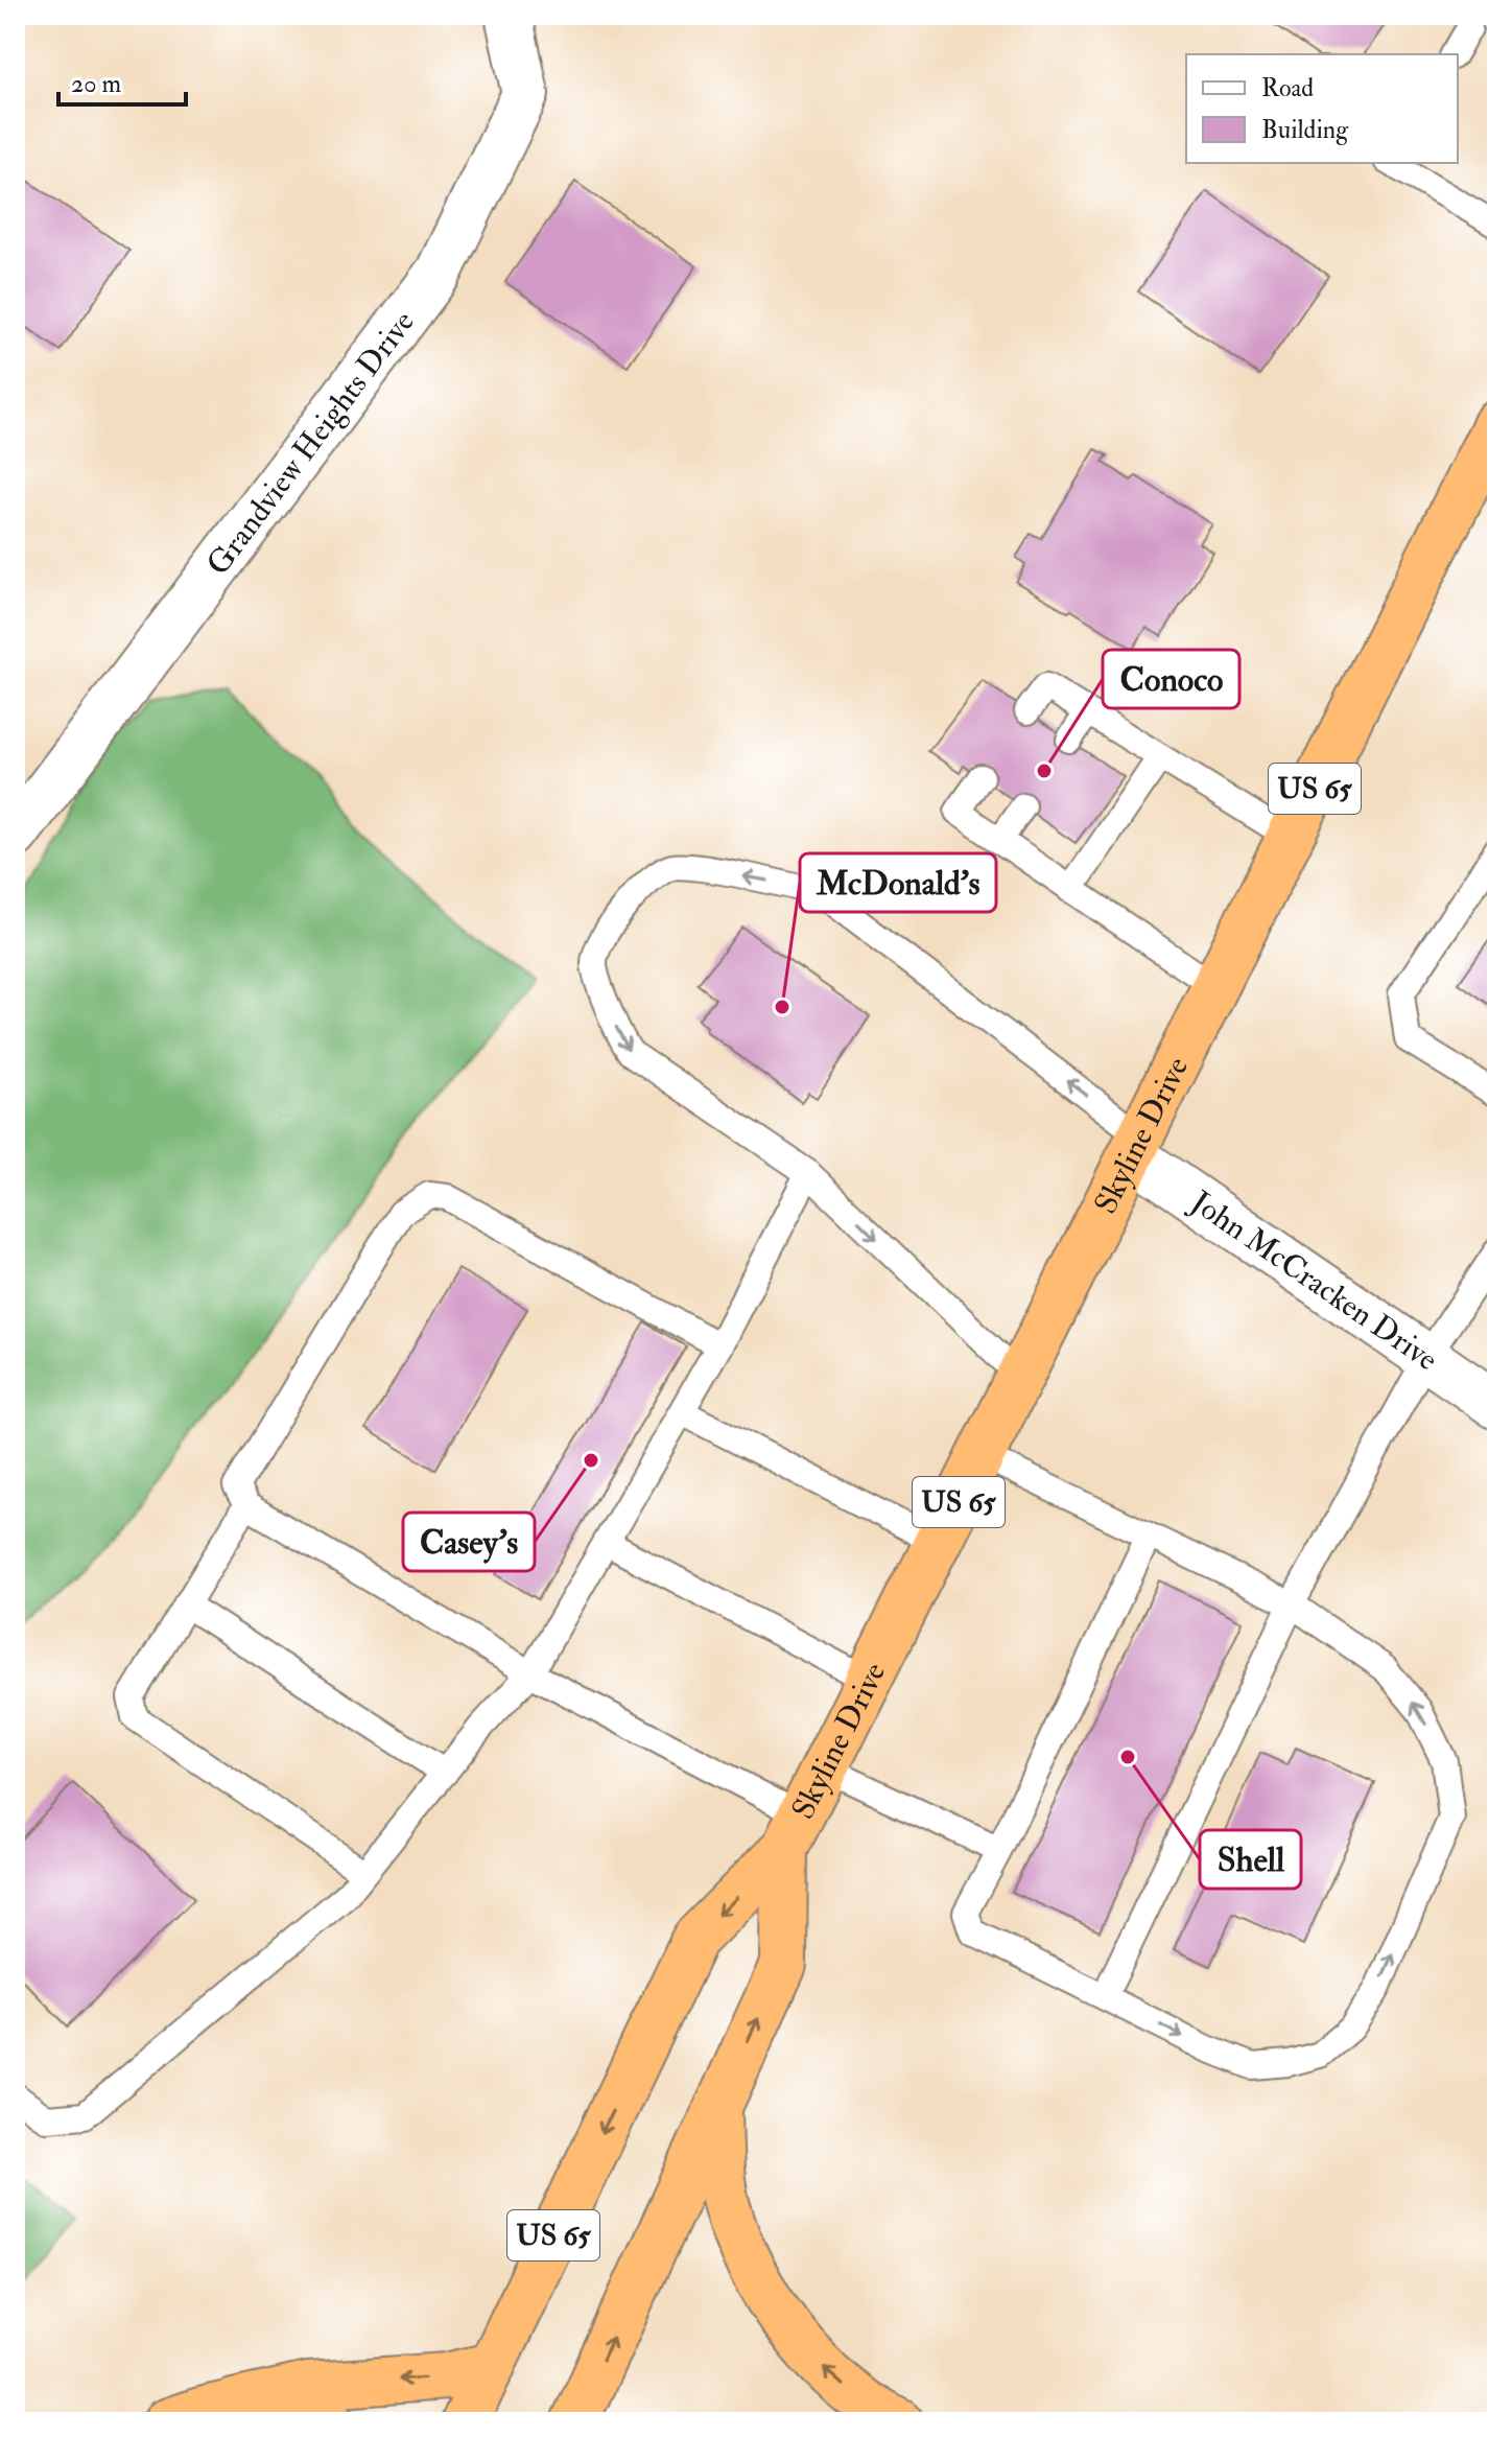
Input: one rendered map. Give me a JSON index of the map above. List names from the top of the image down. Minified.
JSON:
{"streets":{"highway":["US 65","Skyline Drive"],"street":["Grandview Heights Drive","John McCracken Drive"]},"crossings":[["US 65","Skyline Drive"],["Skyline Drive","John McCracken Drive"]],"places":["Conoco","McDonald's","Casey's","Shell"],"legend":["Road","Building"],"scale_bar":"20 m"}
